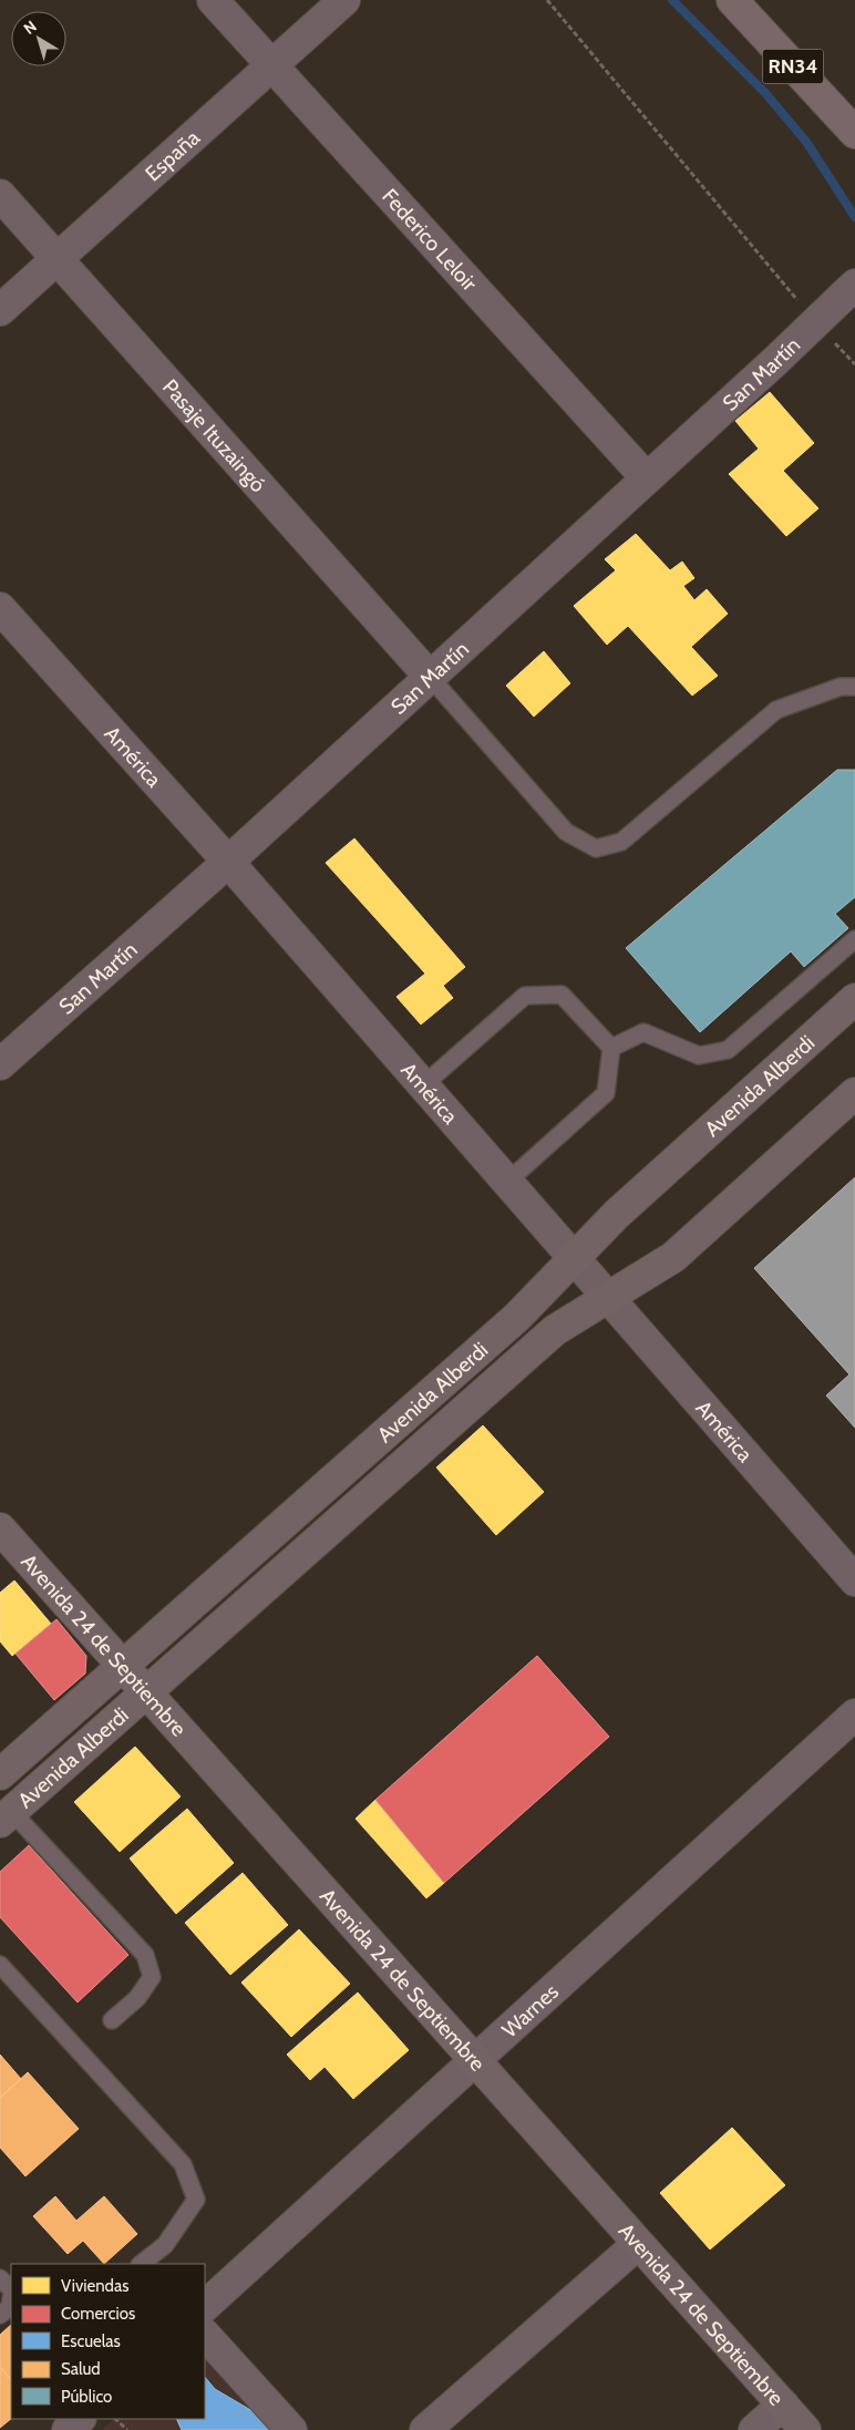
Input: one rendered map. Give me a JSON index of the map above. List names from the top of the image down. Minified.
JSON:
{"streets":{"highway":["RN34"],"main road":["Avenida Alberdi","Avenida 24 de Septiembre"],"street":["España","Federico Leloir","San Martín","Pasaje Ituzaingó","América","Warnes"]},"crossings":[["España","Federico Leloir"],["España","Pasaje Ituzaingó"],["Federico Leloir","San Martín"],["San Martín","Pasaje Ituzaingó"],["San Martín","América"],["América","Avenida Alberdi"],["Avenida Alberdi","Avenida 24 de Septiembre"],["Avenida 24 de Septiembre","Warnes"]],"legend":["Viviendas","Comercios","Escuelas","Salud","Público"],"north":"top left"}
